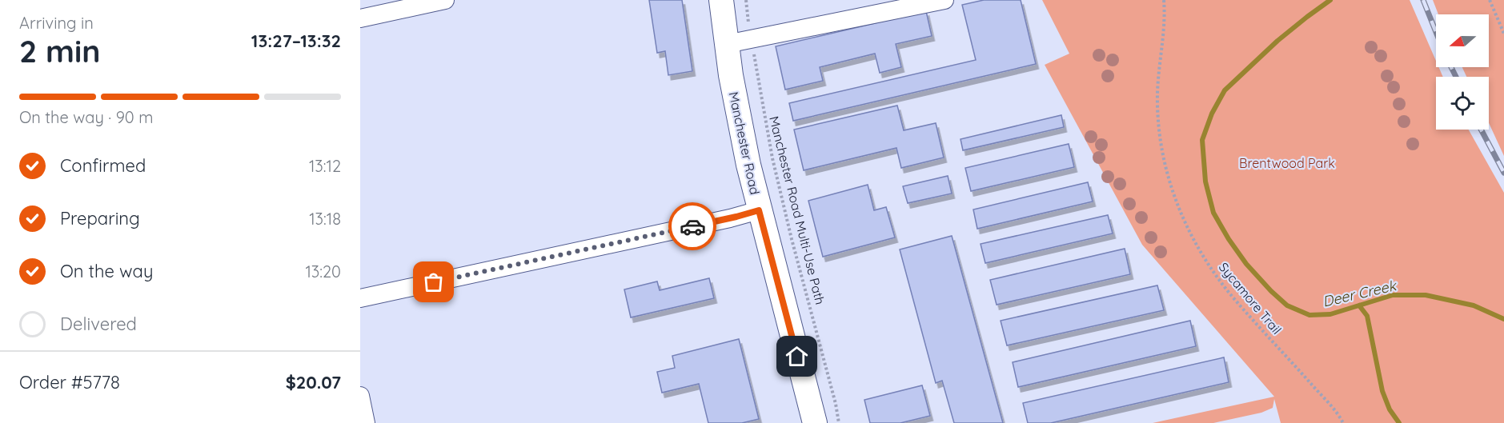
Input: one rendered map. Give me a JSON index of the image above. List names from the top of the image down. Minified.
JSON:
{"streets":{"main road":["Manchester Road"],"path":["Manchester Road Multi-Use Path","Sycamore Trail"]},"water":["Deer Creek"],"parks":["Brentwood Park"],"north":"left","page":{"heading":["2 min","Arriving in","13:27–13:32"],"panel":["Order #5778","$20.07"],"bar":"On the way · 90 m","list":[["Confirmed","13:12"],["Preparing","13:18"],["On the way","13:20"],"Delivered"]}}
